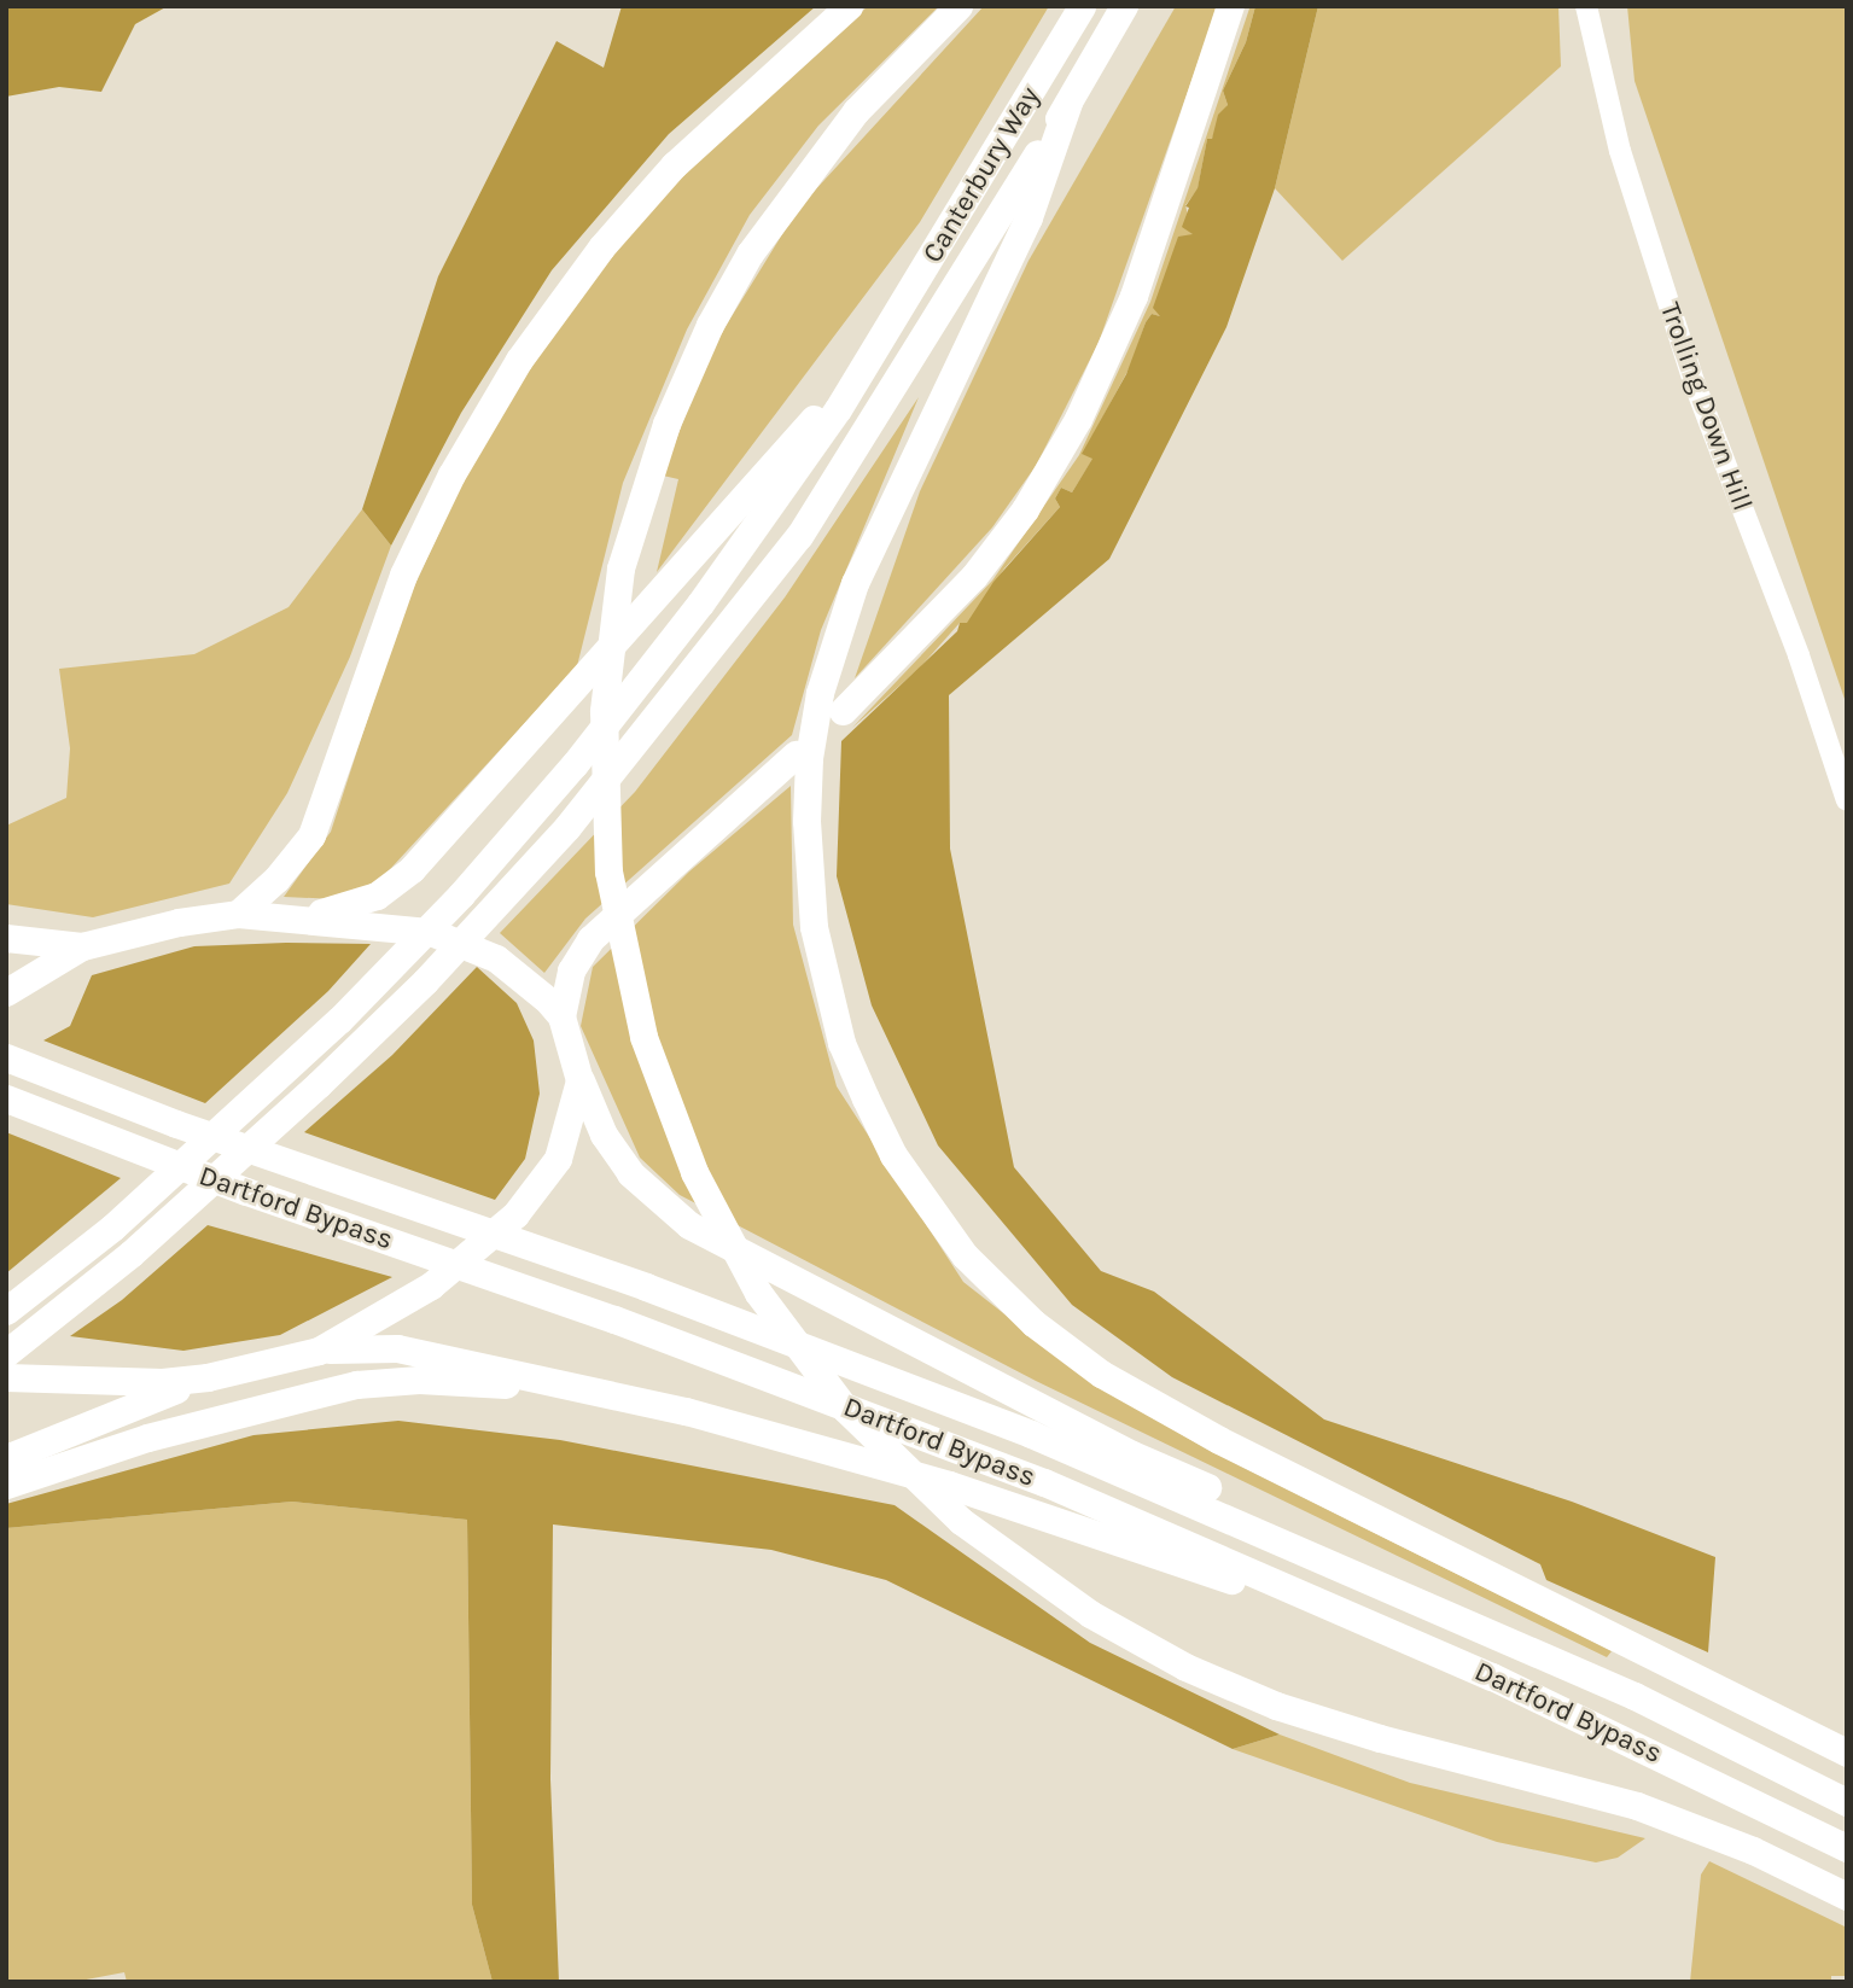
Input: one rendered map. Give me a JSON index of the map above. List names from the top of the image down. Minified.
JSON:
{"streets":{"highway":["Canterbury Way","Dartford Bypass"],"main road":["Trolling Down Hill"]}}
